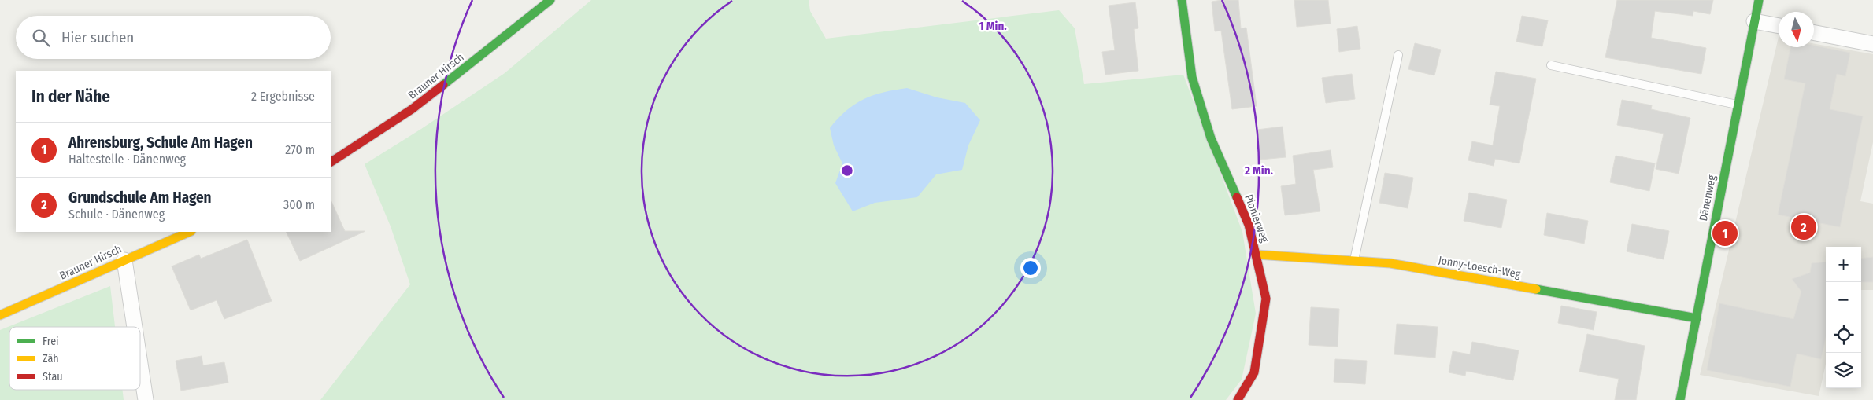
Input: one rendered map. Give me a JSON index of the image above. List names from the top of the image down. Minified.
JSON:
{"streets":{"street":["Brauner Hirsch","Dänenweg","Pionierweg","Jonny-Loesch-Weg"]},"crossings":[["Dänenweg","Jonny-Loesch-Weg"],["Pionierweg","Jonny-Loesch-Weg"]],"legend":["Frei","Zäh","Stau"],"north":"bottom","page":{"search":"Hier suchen","heading":["In der Nähe","2 Ergebnisse"],"list":[{"mark":"1","name":"Ahrensburg, Schule Am Hagen","note":"Haltestelle · Dänenweg","value":"270 m"},{"mark":"2","name":"Grundschule Am Hagen","note":"Schule · Dänenweg","value":"300 m"}],"pins":["2","1"],"map_buttons":["+","−"]},"rings":["1 Min.","2 Min."]}
